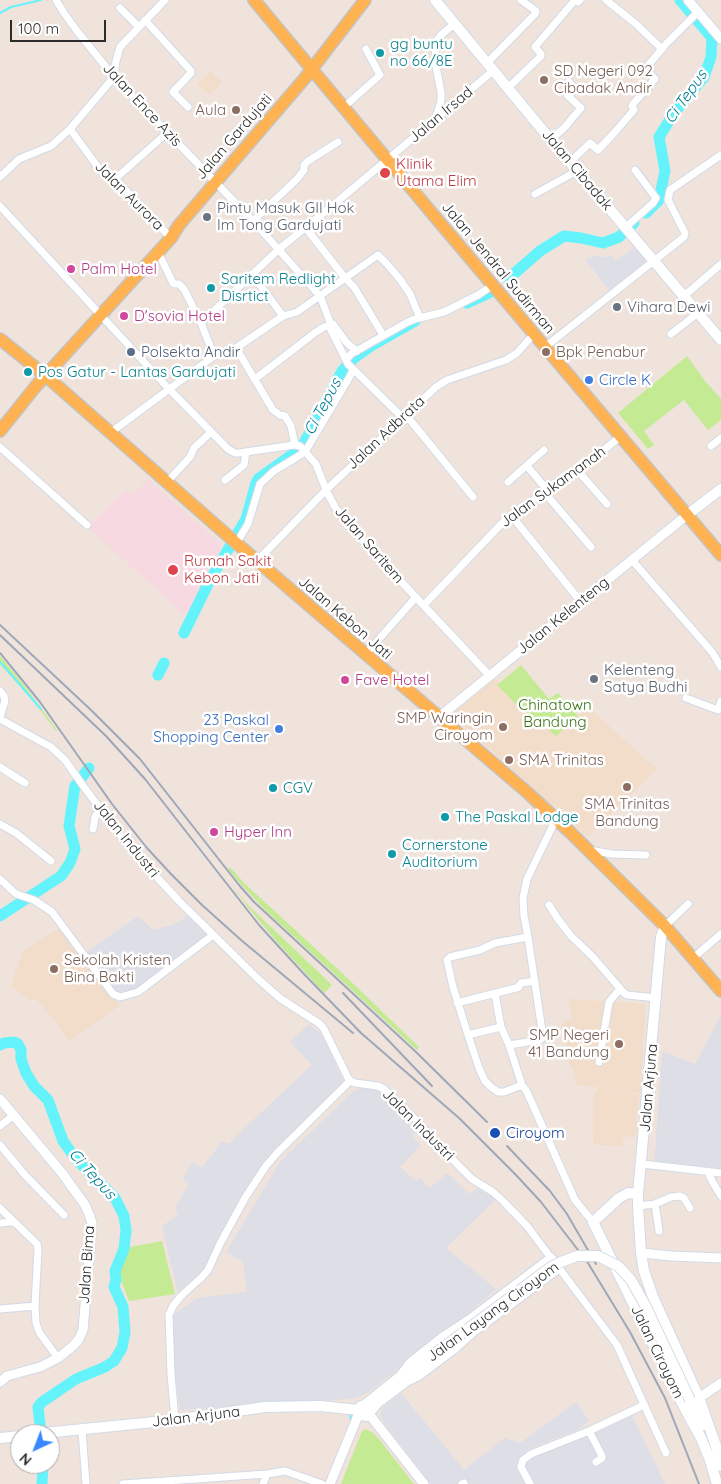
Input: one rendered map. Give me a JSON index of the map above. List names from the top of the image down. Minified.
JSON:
{"streets":{"main road":["Jalan Gardujati","Jalan Cibadak","Jalan Jendral Sudirman","Jalan Kebon Jati","Jalan Arjuna","Jalan Layang Ciroyom","Jalan Ciroyom"],"street":["Jalan Ence Azis","Jalan Irsad","Jalan Aurora","Jalan Adbrata","Jalan Sukamanah","Jalan Saritem","Jalan Kelenteng","Jalan Industri","Jalan Bima"]},"crossings":[["Jalan Ence Azis","Jalan Irsad"],["Jalan Ence Azis","Jalan Gardujati"],["Jalan Ence Azis","Jalan Adbrata"],["Jalan Irsad","Jalan Cibadak"],["Jalan Irsad","Jalan Jendral Sudirman"],["Jalan Gardujati","Jalan Aurora"],["Jalan Gardujati","Jalan Jendral Sudirman"],["Jalan Gardujati","Jalan Kebon Jati"],["Jalan Jendral Sudirman","Jalan Adbrata"],["Jalan Jendral Sudirman","Jalan Sukamanah"],["Jalan Jendral Sudirman","Jalan Kelenteng"],["Jalan Adbrata","Jalan Saritem"],["Jalan Adbrata","Jalan Kebon Jati"],["Jalan Sukamanah","Jalan Saritem"],["Jalan Saritem","Jalan Kelenteng"],["Jalan Kelenteng","Jalan Kebon Jati"],["Jalan Kebon Jati","Jalan Arjuna"],["Jalan Arjuna","Jalan Ciroyom"],["Jalan Layang Ciroyom","Jalan Ciroyom"]],"water":["Ci Tepus"],"parks":["Chinatown Bandung"],"places":["gg buntu no 66/8E","SD Negeri 092 Cibadak Andir","Aula","Klinik Utama Elim","Pintu Masuk GII Hok Im Tong Gardujati","Palm Hotel","Saritem Redlight Disrtict","Vihara Dewi","D'sovia Hotel","Polsekta Andir","Bpk Penabur","Pos Gatur - Lantas Gardujati","Circle K","Rumah Sakit Kebon Jati","Kelenteng Satya Budhi","Fave Hotel","SMP Waringin Ciroyom","23 Paskal Shopping Center","SMA Trinitas","SMA Trinitas Bandung","CGV","The Paskal Lodge","Hyper Inn","Cornerstone Auditorium","Sekolah Kristen Bina Bakti","SMP Negeri 41 Bandung","Ciroyom"],"scale_bar":"100 m","north":"bottom left"}
